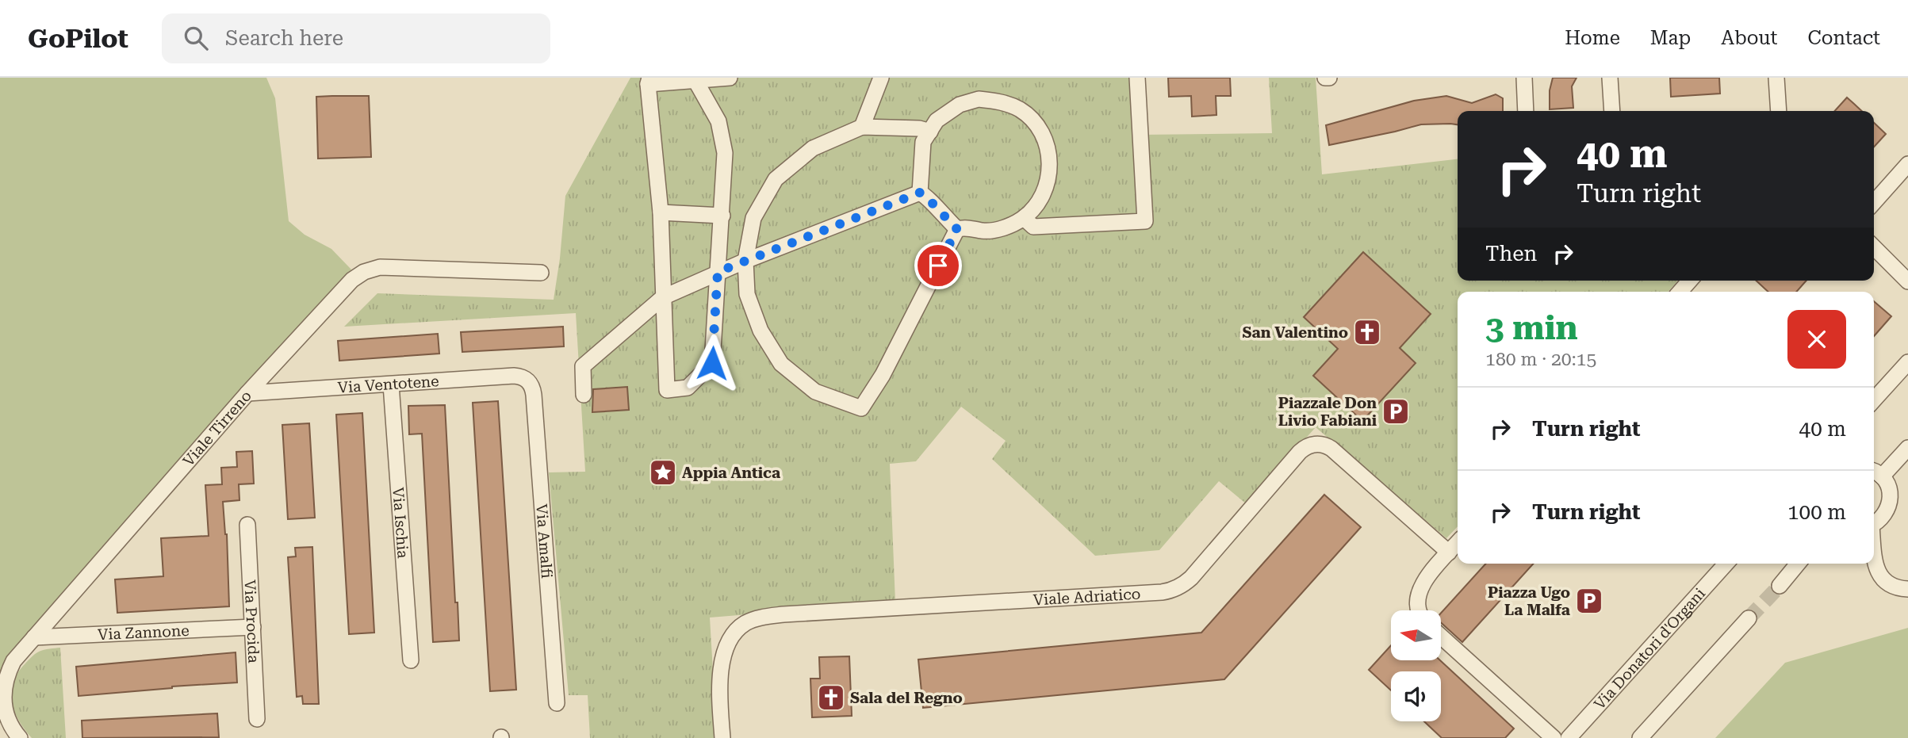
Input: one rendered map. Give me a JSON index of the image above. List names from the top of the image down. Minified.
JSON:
{"streets":{"street":["Via Ventotene","Viale Tirreno","Via Ischia","Via Amalfi","Viale Adriatico","Via Procida","Via Zannone","Via Donatori d'Organi"]},"crossings":[["Via Ventotene","Viale Tirreno"],["Via Ventotene","Via Ischia"],["Via Ventotene","Via Amalfi"],["Viale Tirreno","Via Zannone"],["Via Procida","Via Zannone"]],"places":{"church":["San Valentino","Sala del Regno"],"parking":["Piazzale Don Livio Fabiani","Piazza Ugo La Malfa"],"place":["Appia Antica"]},"north":"left","page":{"header":"GoPilot","search":"Search here","nav":["Home","Map","About","Contact"],"turn":["40 m","Turn right"],"then":"Then","heading":["3 min","180 m · 20:15"],"list":[{"name":"Turn right","value":"40 m"},{"name":"Turn right","value":"100 m"}]}}
